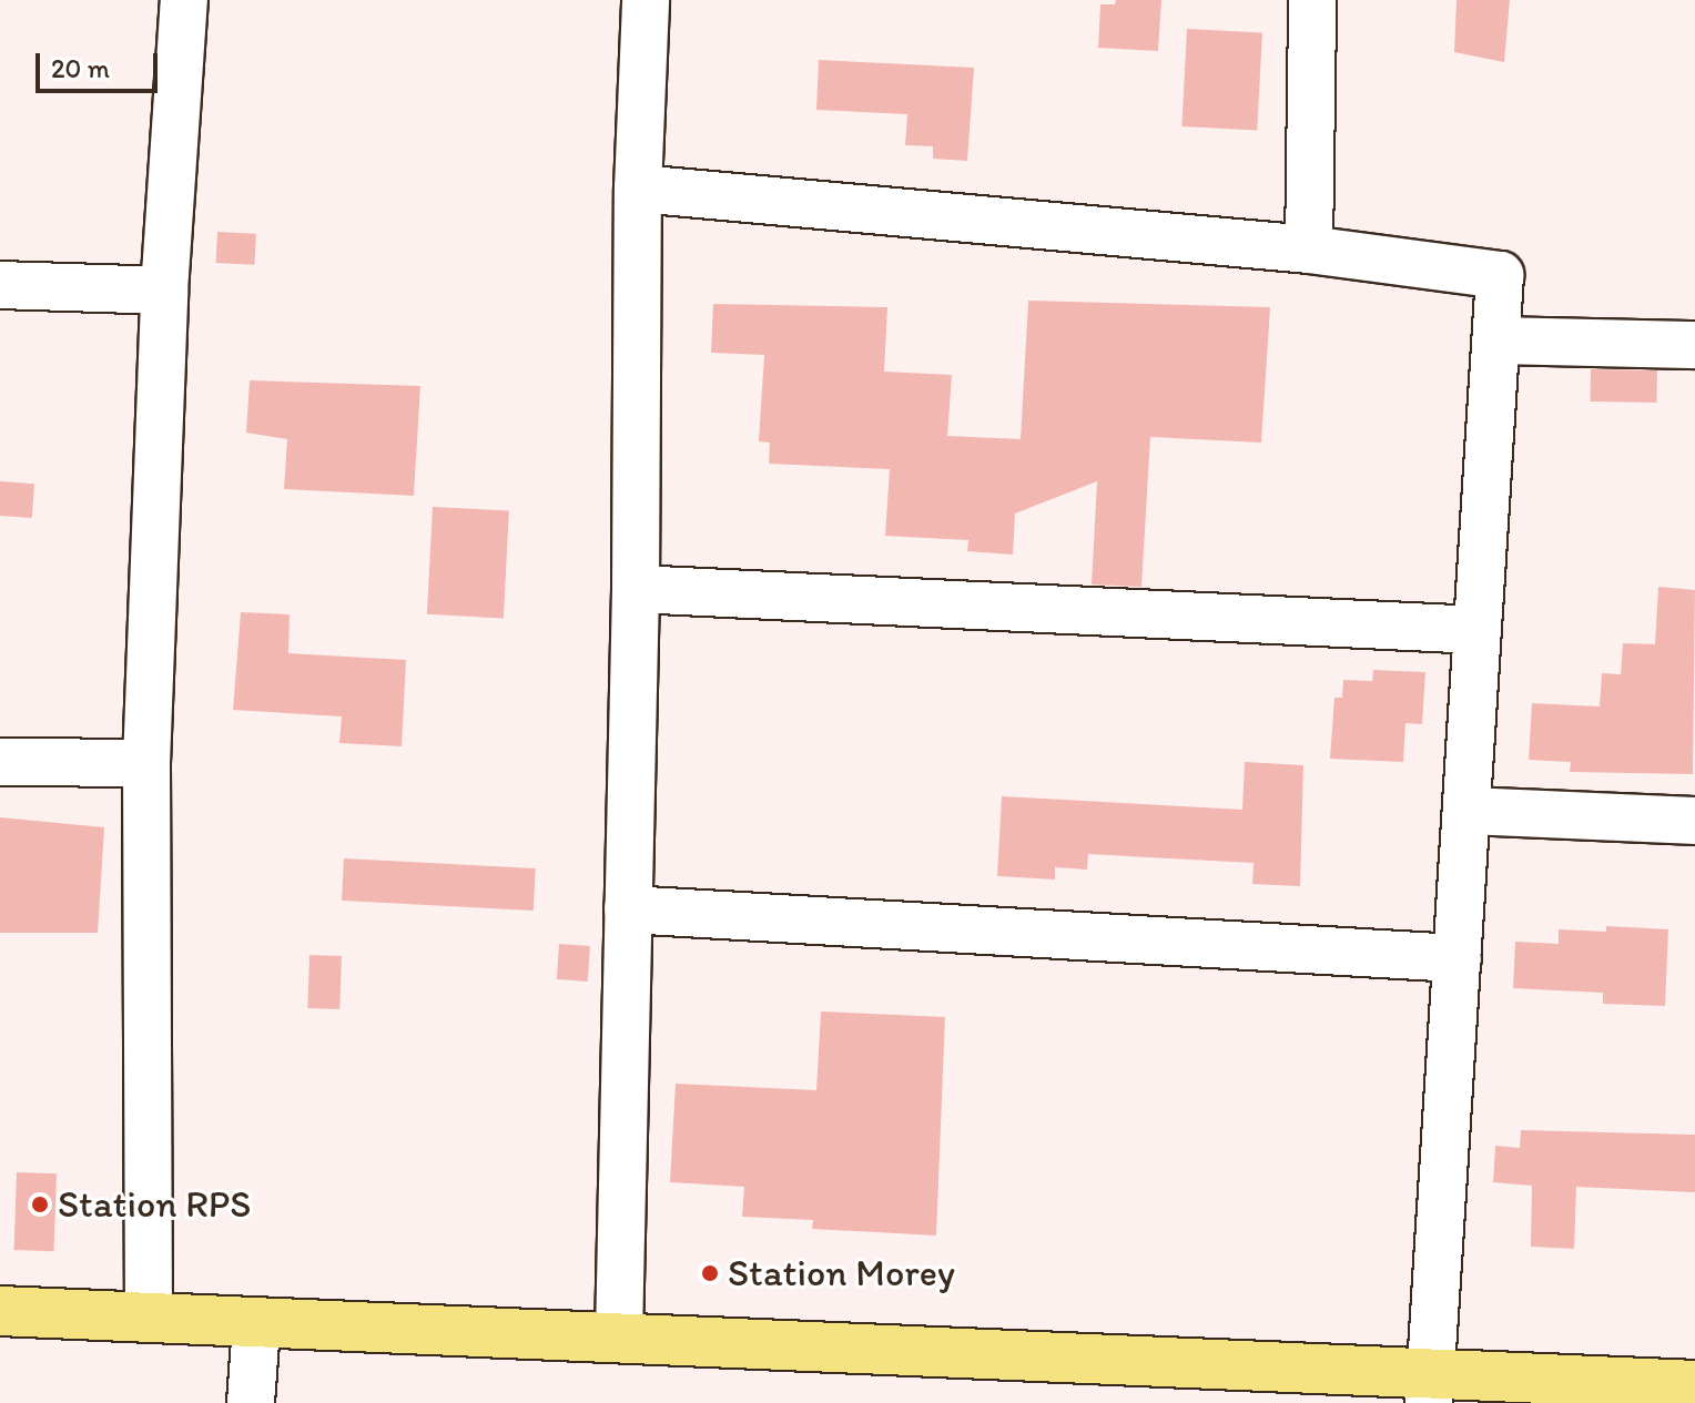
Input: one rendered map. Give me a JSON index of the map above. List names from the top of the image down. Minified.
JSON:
{"places":["Station RPS","Station Morey"],"scale_bar":"20 m"}
